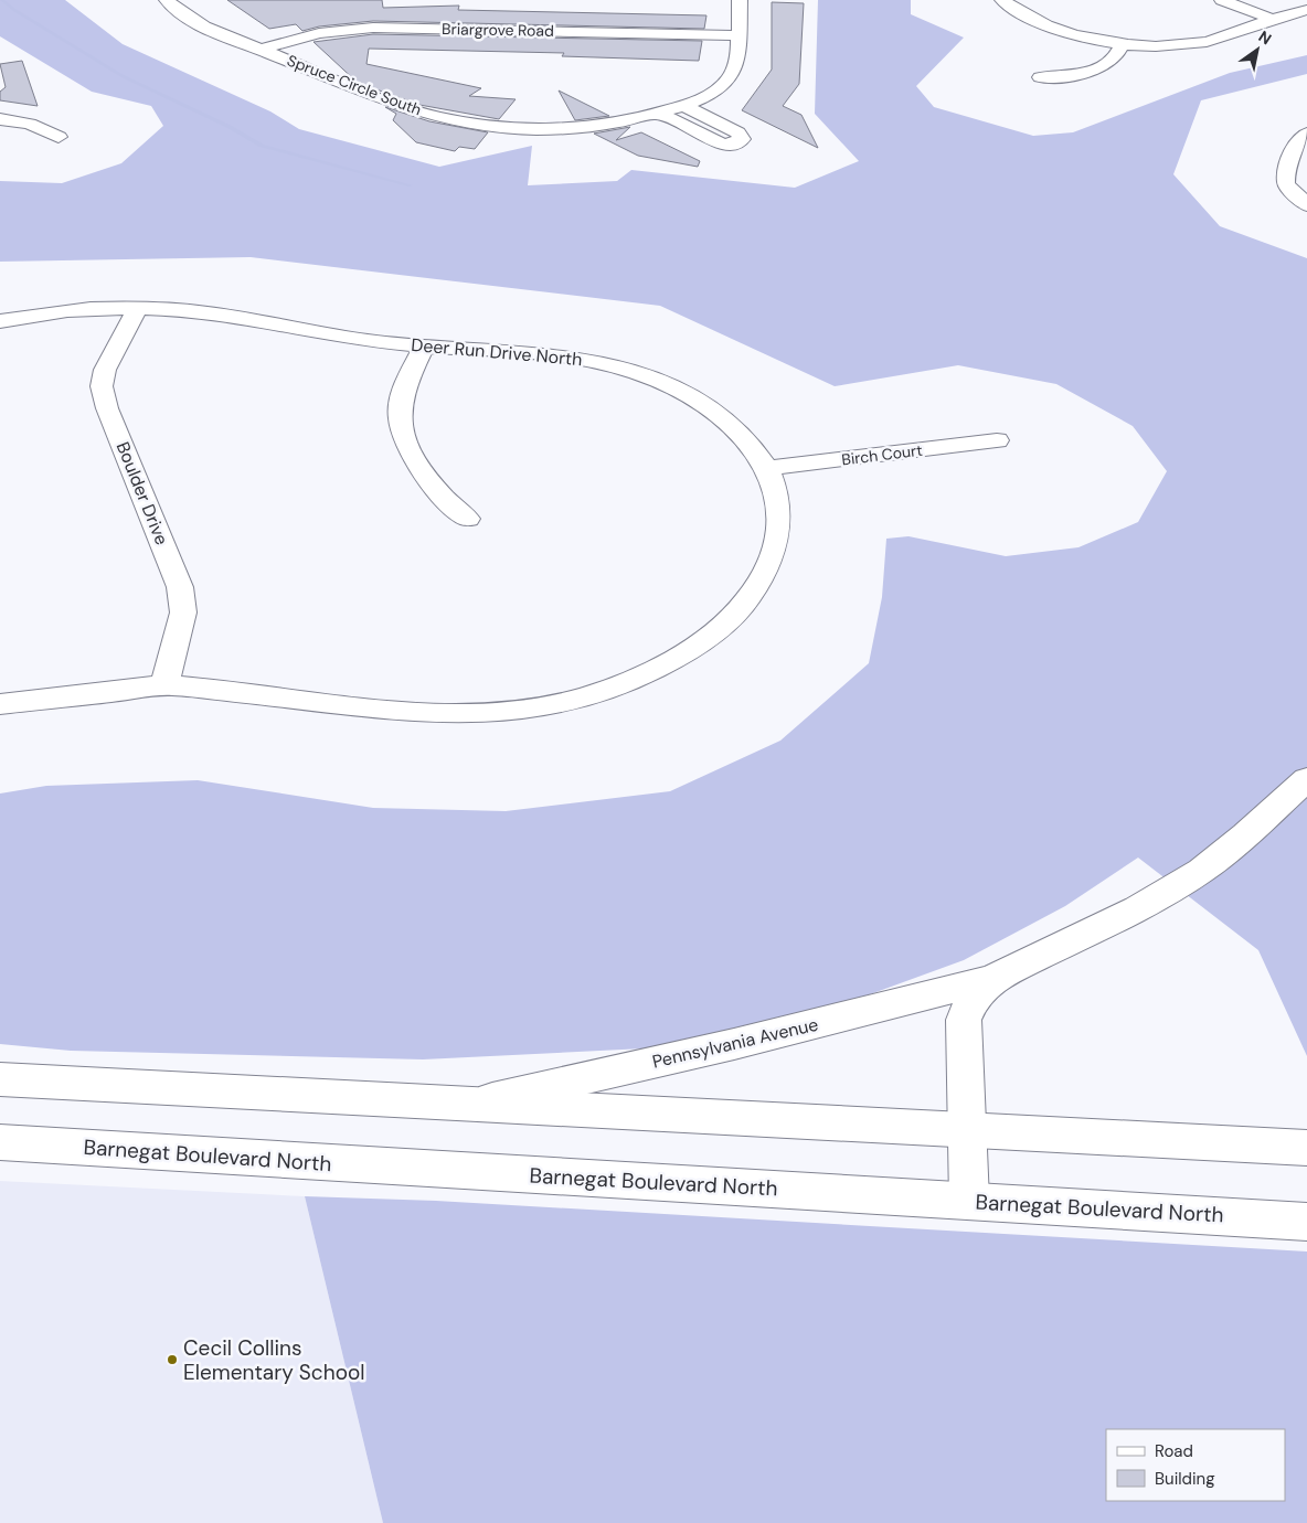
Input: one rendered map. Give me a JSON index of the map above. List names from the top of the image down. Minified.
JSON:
{"streets":{"street":["Briargrove Road","Spruce Circle South","Deer Run Drive North","Birch Court","Boulder Drive","Pennsylvania Avenue","Barnegat Boulevard North"]},"crossings":[["Briargrove Road","Spruce Circle South"],["Deer Run Drive North","Birch Court"],["Deer Run Drive North","Boulder Drive"],["Pennsylvania Avenue","Barnegat Boulevard North"]],"places":["Cecil Collins Elementary School"],"legend":["Road","Building"],"north":"top right"}
